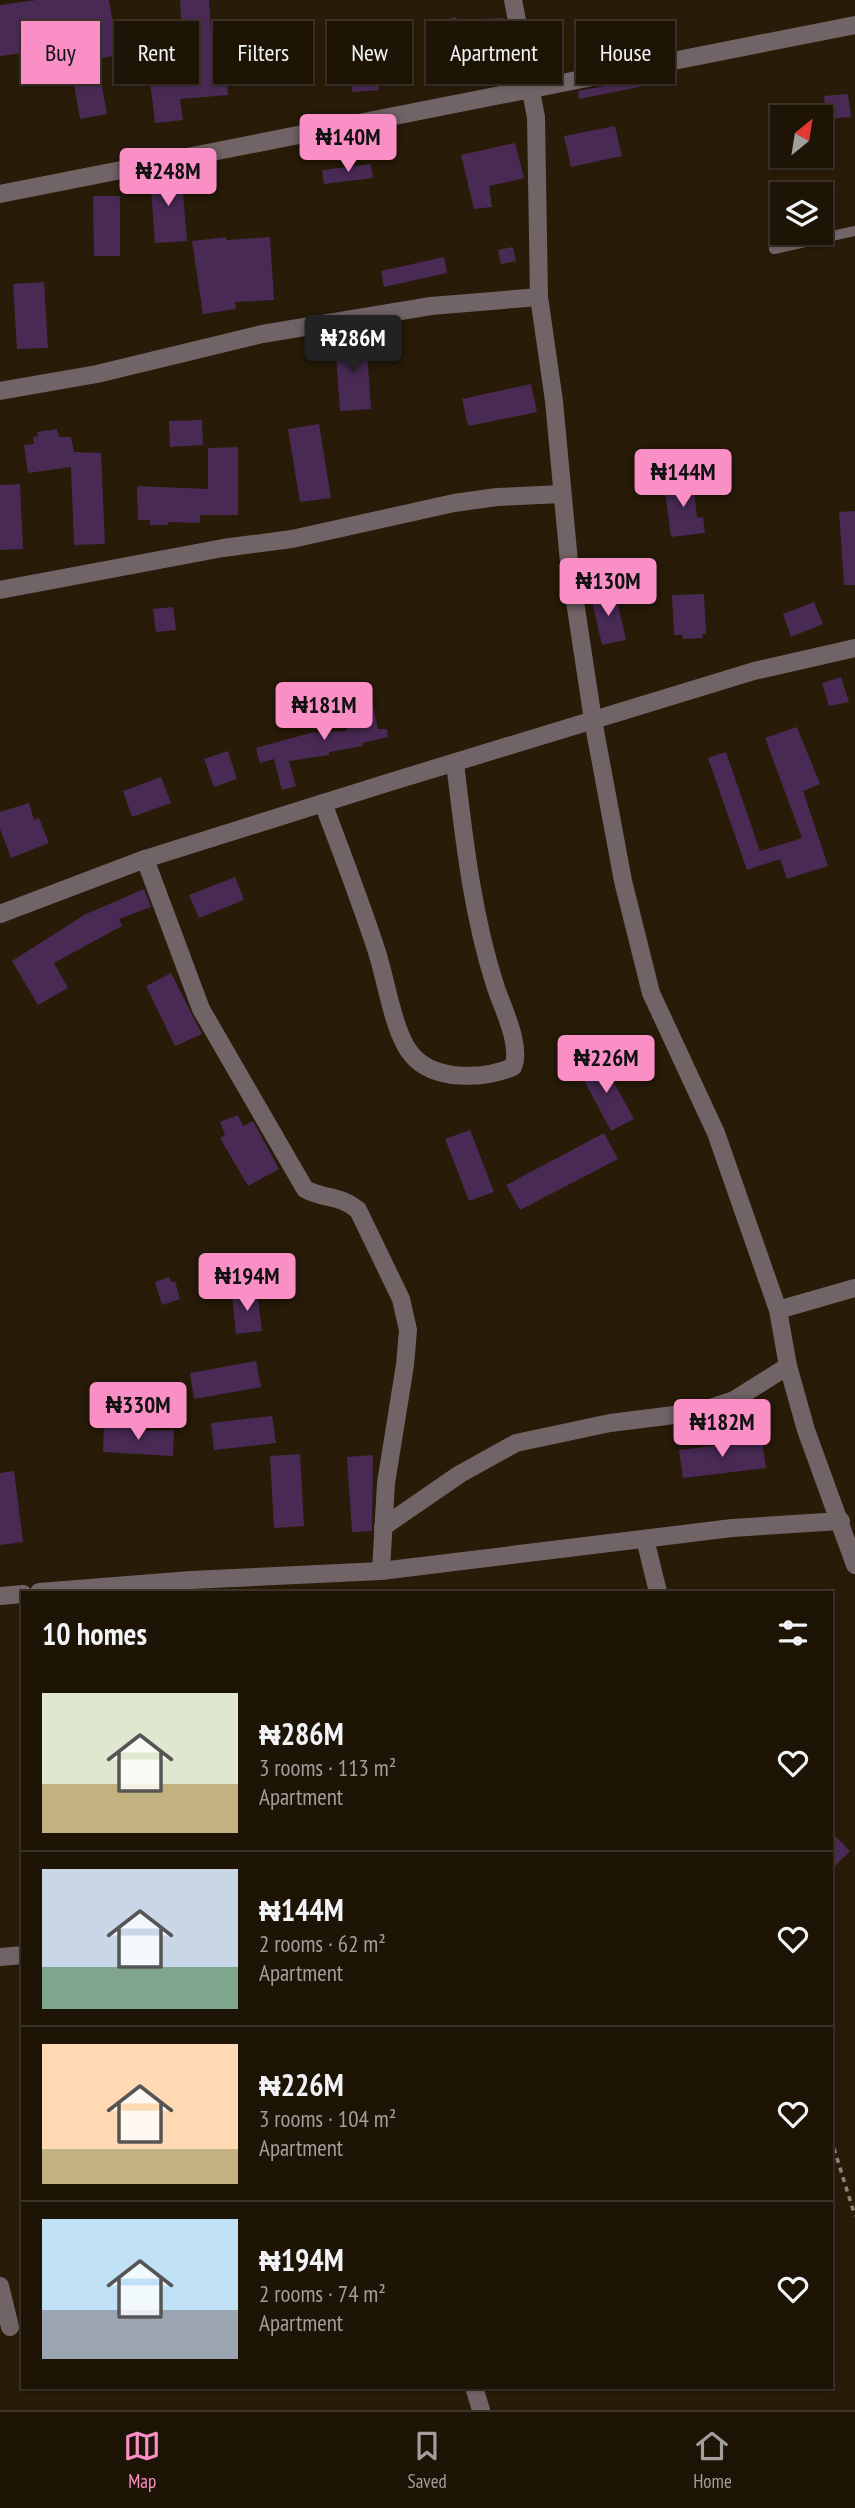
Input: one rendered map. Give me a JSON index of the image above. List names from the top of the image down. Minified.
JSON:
{"north":"top right","page":{"chip":["Buy","Rent","Filters","New","Apartment","House"],"price":["₦140M","₦248M","₦286M","₦144M","₦130M","₦181M","₦226M","₦194M","₦330M","₦182M"],"heading":"10 homes","list":[{"name":"₦286M","note":"3 rooms · 113 m² · Apartment"},{"name":"₦144M","note":"2 rooms · 62 m² · Apartment"},{"name":"₦226M","note":"3 rooms · 104 m² · Apartment"},{"name":"₦194M","note":"2 rooms · 74 m² · Apartment"}],"tabs":["Map","Saved","Home"]}}
